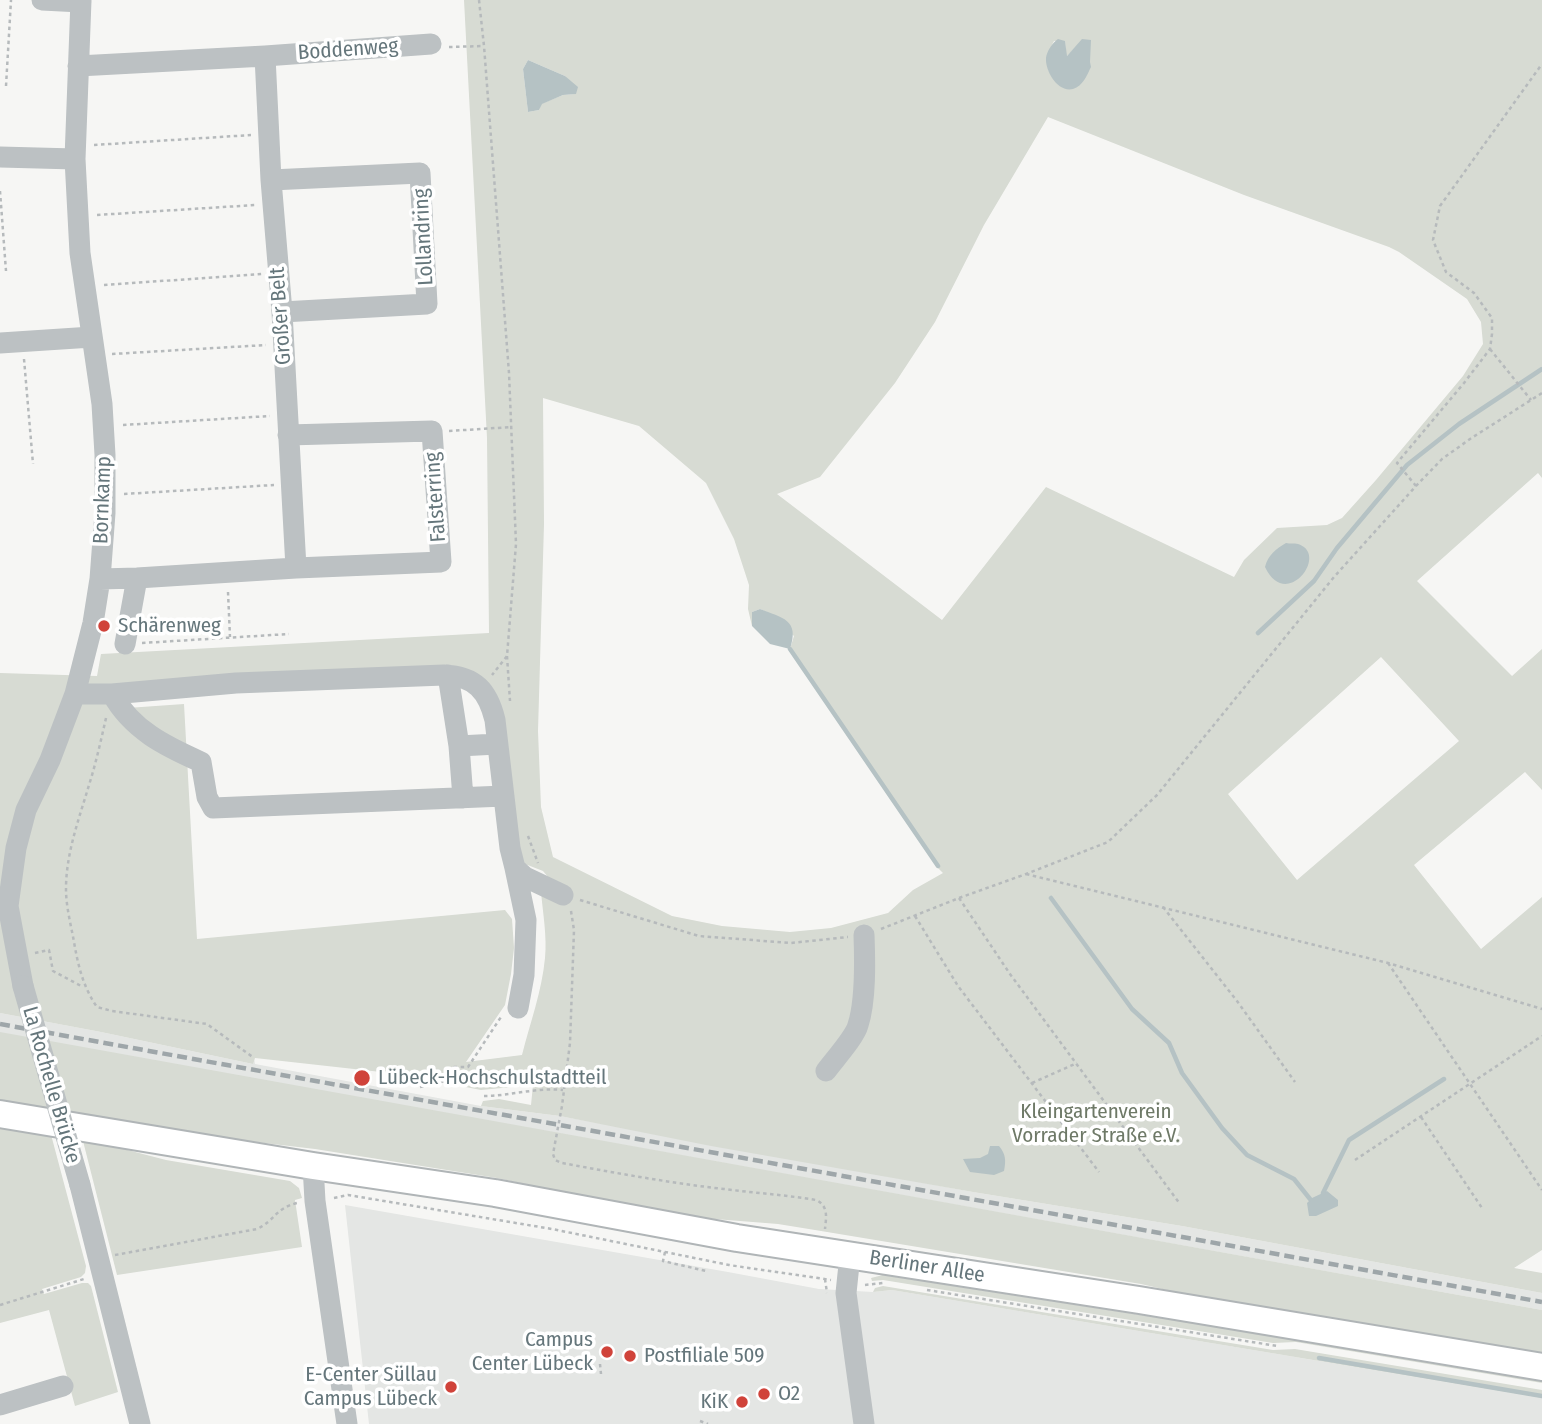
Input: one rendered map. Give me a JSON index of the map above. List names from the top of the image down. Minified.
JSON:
{"streets":{"main road":["Berliner Allee"],"street":["Boddenweg","Lollandring","Großer Belt","Falsterring","Bornkamp","La Rochelle Brücke"]},"crossings":[["Boddenweg","Großer Belt"],["Lollandring","Großer Belt"],["Großer Belt","Falsterring"],["Bornkamp","La Rochelle Brücke"]],"parks":["Kleingartenverein Vorrader Straße e.V."],"places":["Schärenweg","Lübeck-Hochschulstadtteil","Campus Center Lübeck","Postfiliale 509","E-Center Süllau Campus Lübeck","O2","KiK"]}
